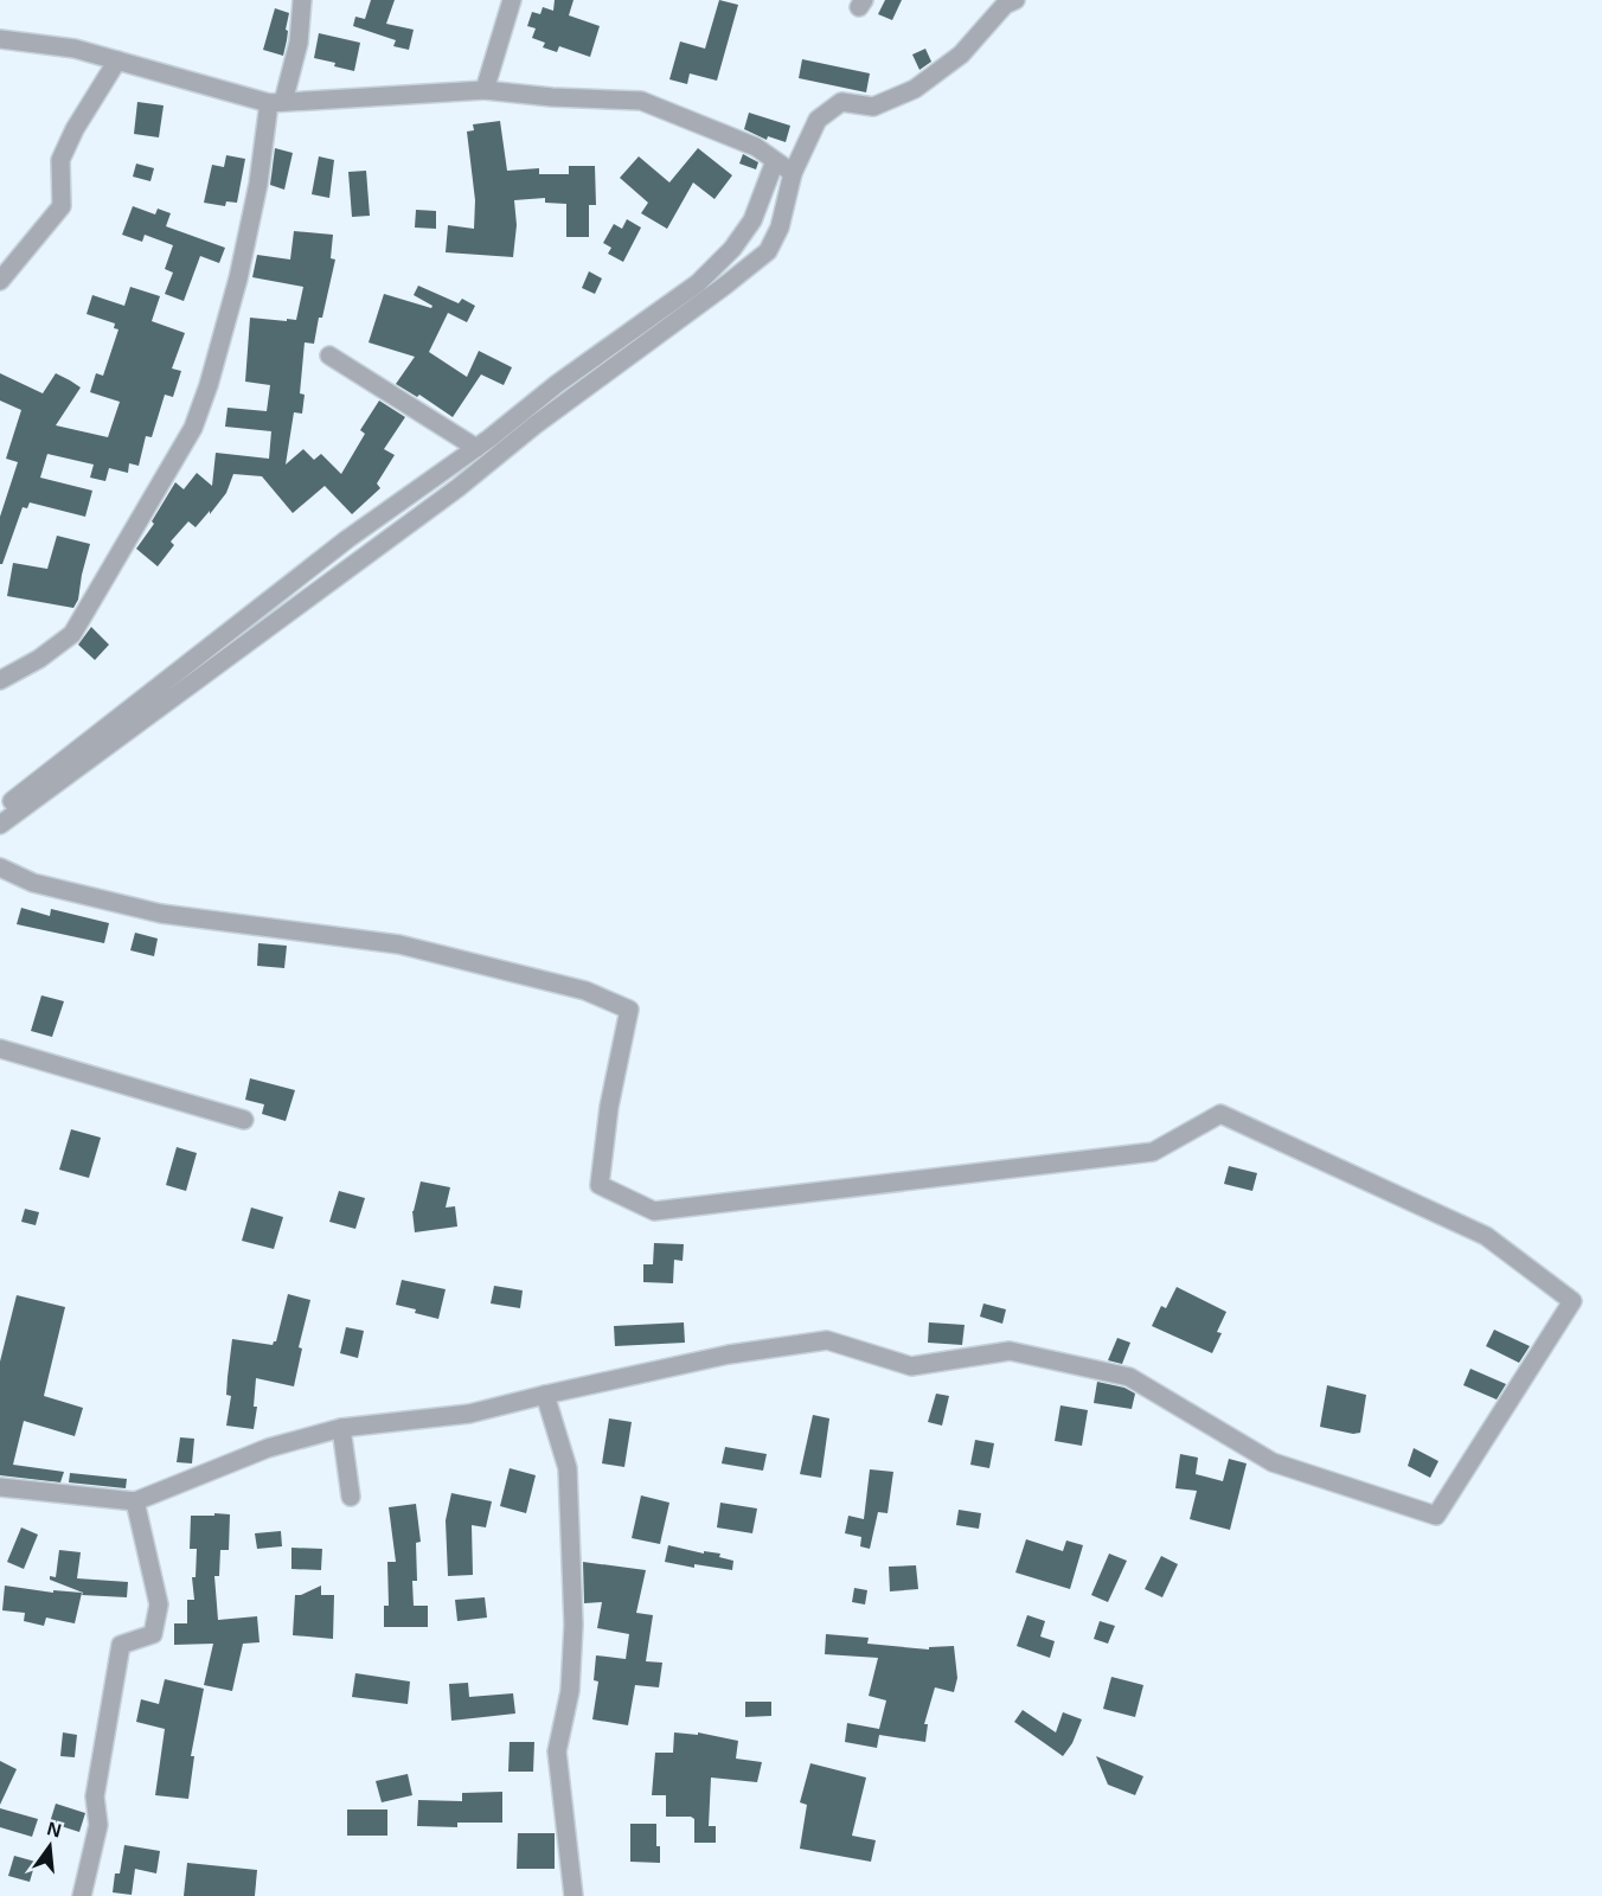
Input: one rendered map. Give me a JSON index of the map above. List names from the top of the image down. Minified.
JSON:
{"north":"top"}
